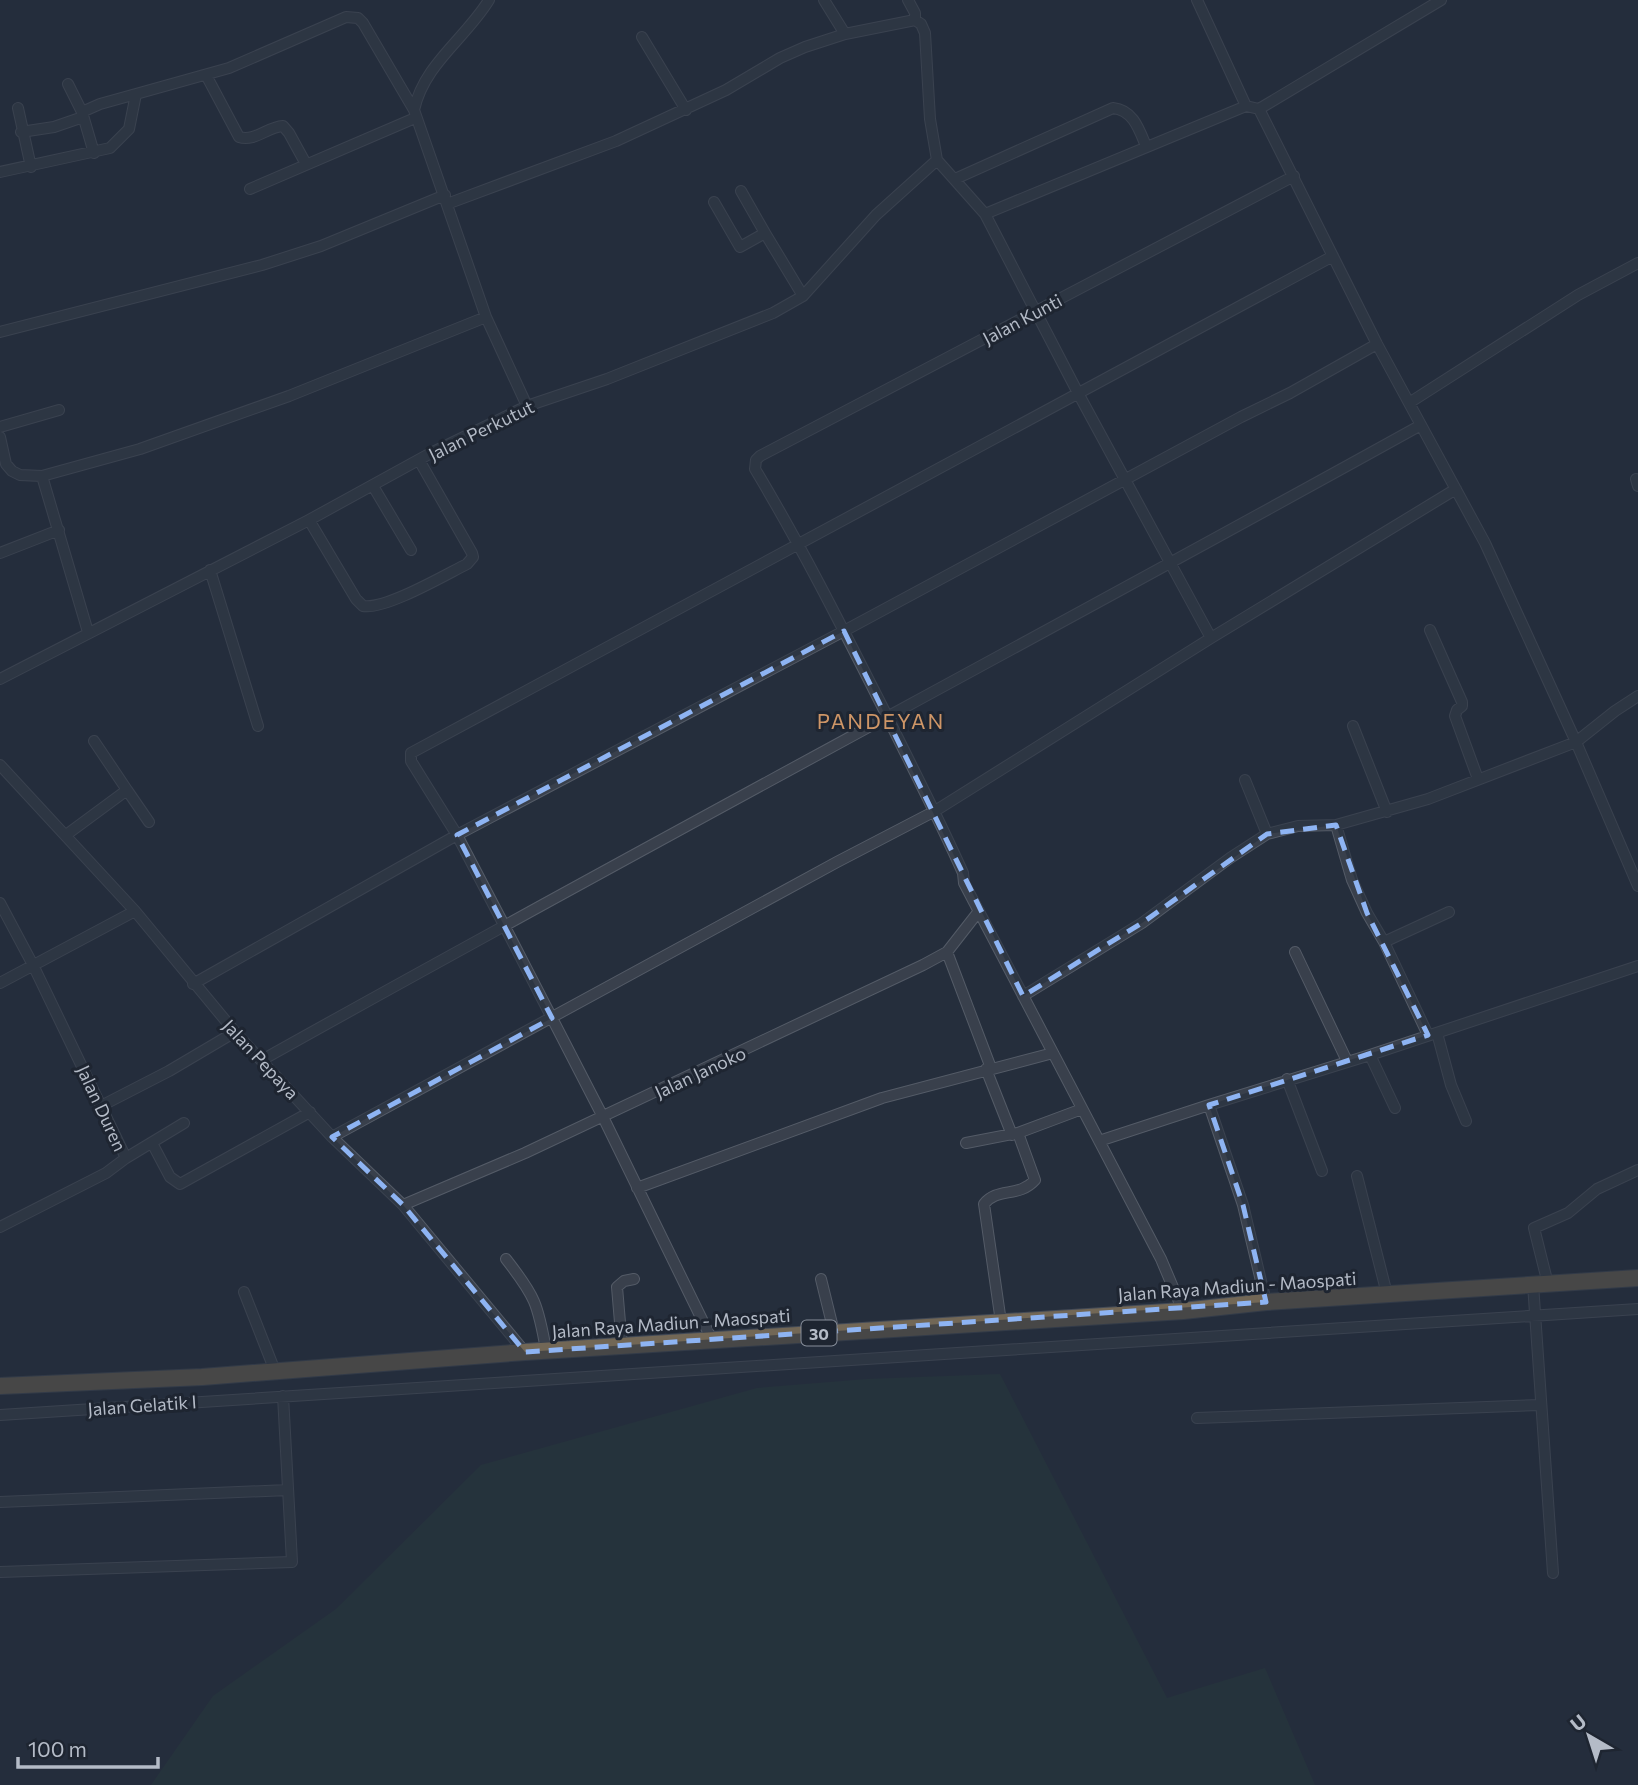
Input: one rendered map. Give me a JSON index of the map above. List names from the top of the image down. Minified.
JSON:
{"streets":{"highway":["Jalan Raya Madiun - Maospati","30"],"street":["Jalan Kunti","Jalan Perkutut","Jalan Pepaya","Jalan Janoko","Jalan Duren","Jalan Gelatik I"]},"crossings":[["Jalan Pepaya","Jalan Janoko"],["Jalan Pepaya","Jalan Raya Madiun - Maospati"]],"districts":["PANDEYAN"],"scale_bar":"100 m","north":"top left"}
